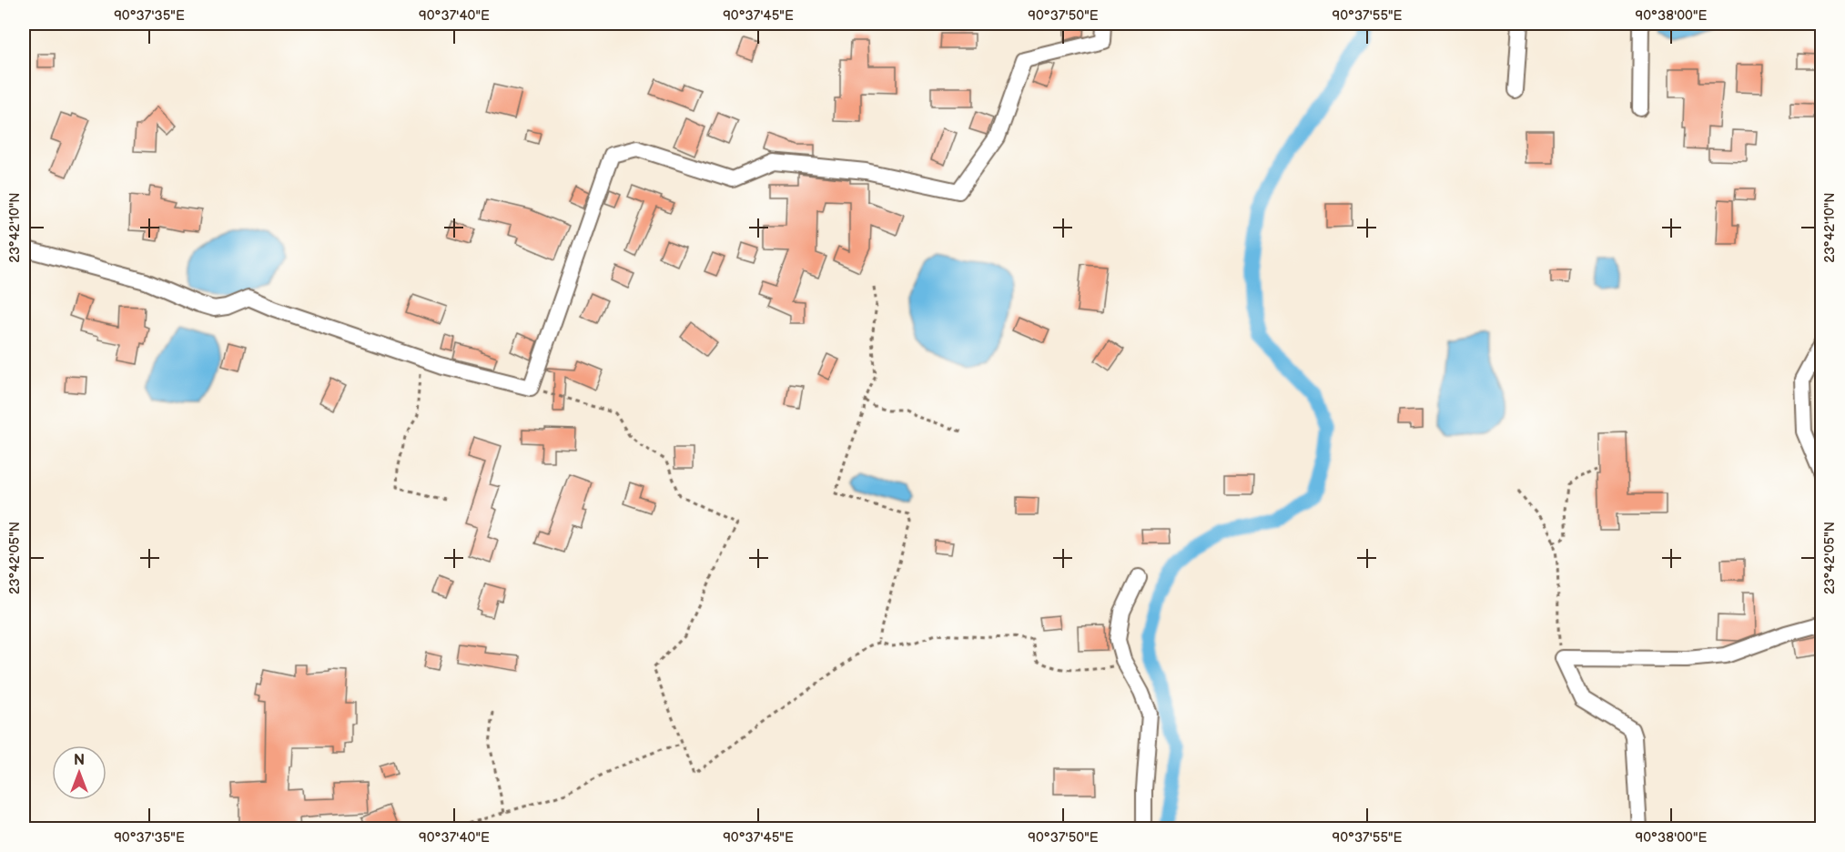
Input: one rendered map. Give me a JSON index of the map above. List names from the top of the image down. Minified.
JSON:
{"north":"top","coordinates":["90°37'35\"E","90°37'40\"E","90°37'45\"E","90°37'50\"E","90°37'55\"E","90°38'00\"E","23°42'10\"N","23°42'05\"N"]}
